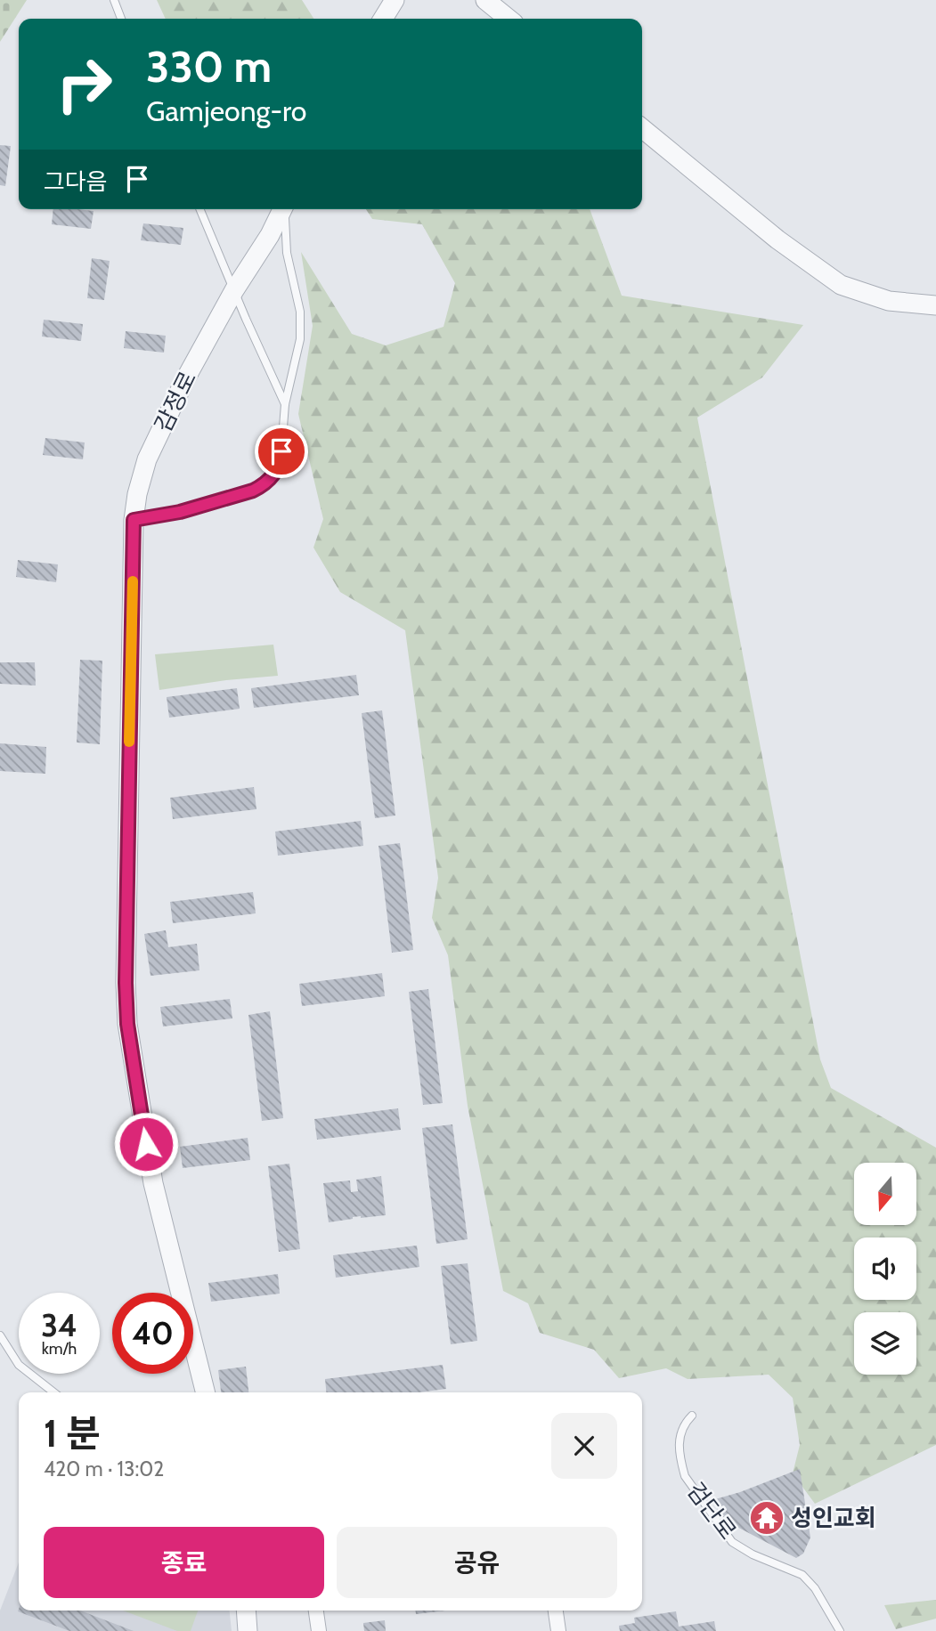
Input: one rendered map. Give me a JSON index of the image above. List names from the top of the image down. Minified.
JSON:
{"streets":{"street":["감정로"],"lane":["검단로"]},"places":{"temple":["성인교회"]},"north":"bottom","page":{"turn":["330 m","Gamjeong-ro"],"then":"그다음","speed":"34 km/h","limit":"40","heading":["1 분","420 m · 13:02"],"buttons":["종료","공유"]}}
